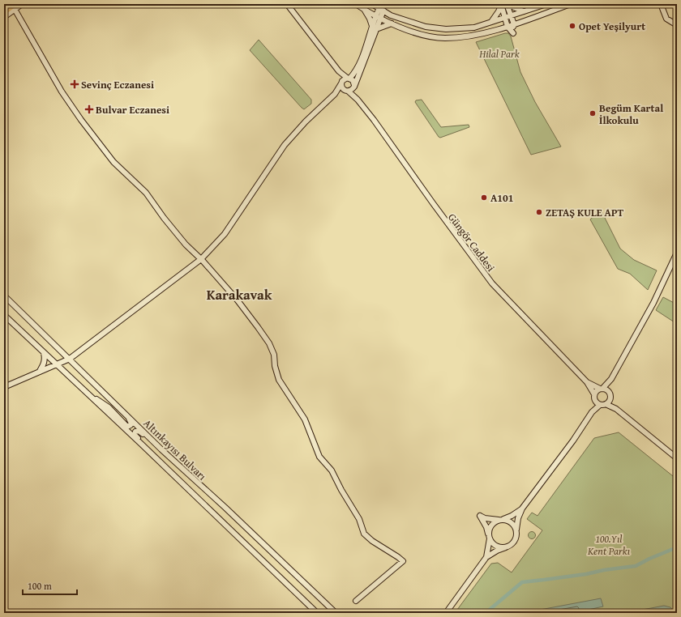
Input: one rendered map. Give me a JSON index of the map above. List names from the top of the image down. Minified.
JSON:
{"streets":{"main road":["Güngör Caddesi","Altınkayısı Bulvarı"]},"districts":["Karakavak"],"parks":["Hilal Park","100.Yıl Kent Parkı"],"places":{"other":["Opet Yeşilyurt","Begüm Kartal İlkokulu","A101","ZETAŞ KULE APT"],"health":["Sevinç Eczanesi","Bulvar Eczanesi"]},"scale_bar":"100 m"}
